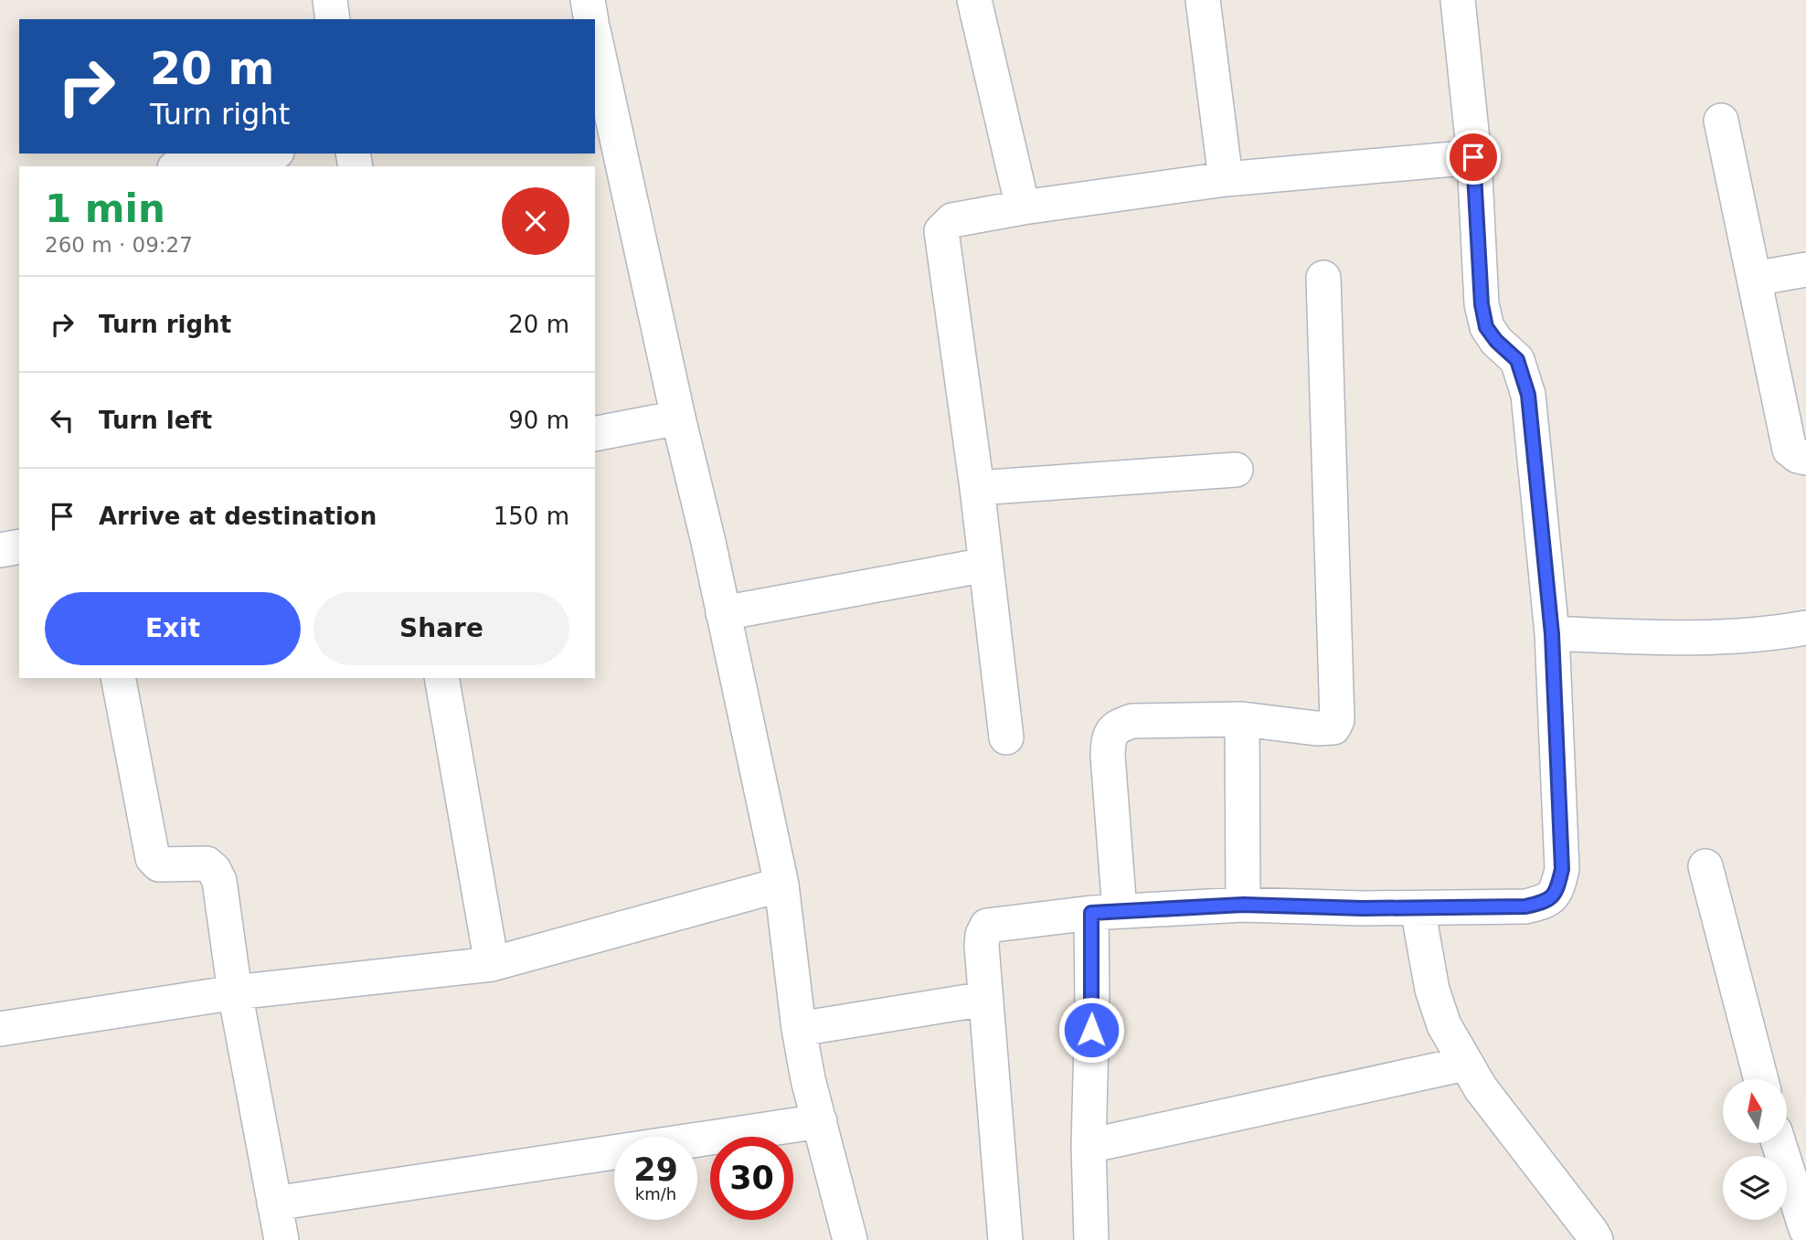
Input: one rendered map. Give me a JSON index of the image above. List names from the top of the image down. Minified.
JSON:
{"north":"top","page":{"turn":["20 m","Turn right"],"heading":["1 min","260 m · 09:27"],"list":[{"name":"Turn right","value":"20 m"},{"name":"Turn left","value":"90 m"},{"name":"Arrive at destination","value":"150 m"}],"buttons":["Exit","Share"],"speed":"29 km/h","limit":"30"}}
